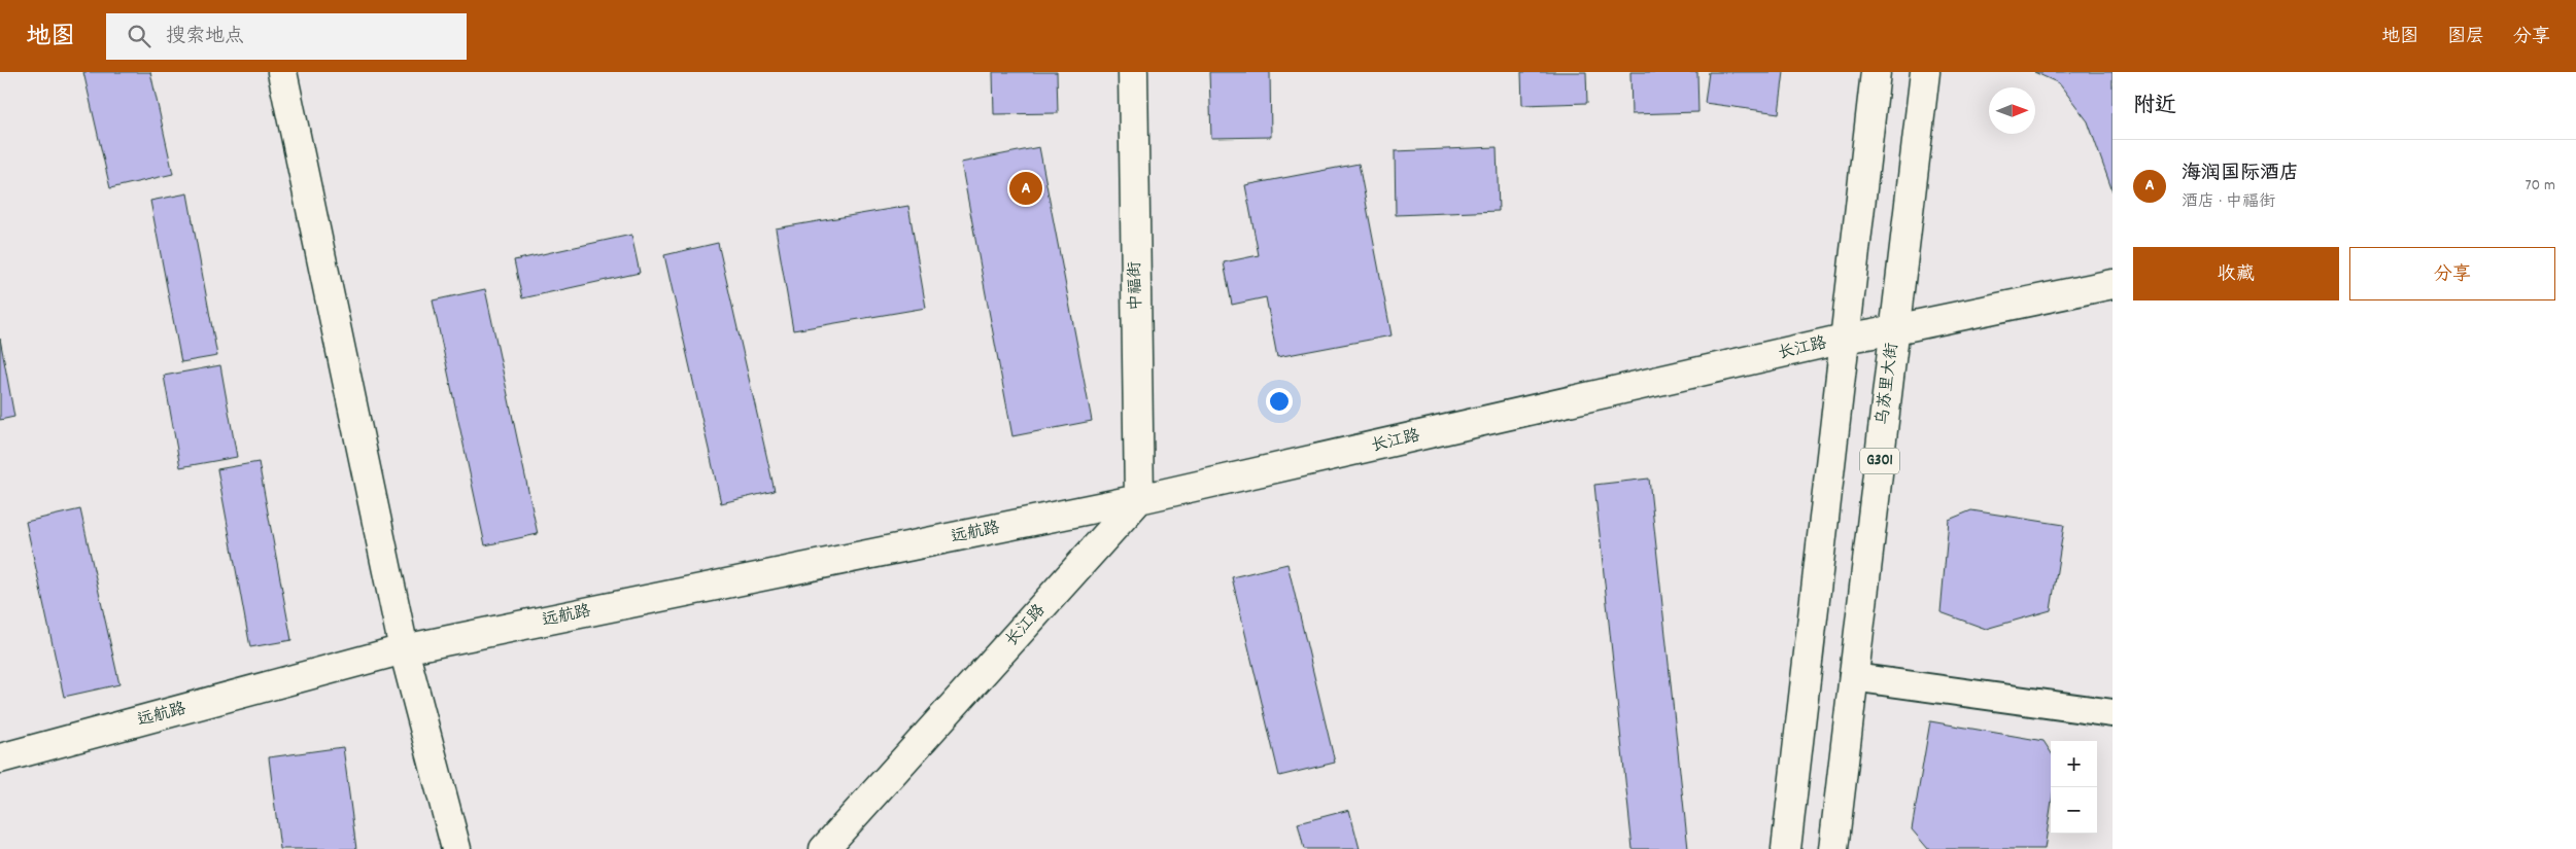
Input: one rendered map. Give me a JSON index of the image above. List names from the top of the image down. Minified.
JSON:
{"streets":{"main road":["中福街","长江路","乌苏里大街","G301","远航路"]},"crossings":[["中福街","长江路"],["中福街","远航路"],["长江路","乌苏里大街"],["长江路","远航路"]],"north":"right","page":{"header":"地图","search":"搜索地点","nav":["地图","图层","分享"],"heading":"附近","list":[{"mark":"A","name":"海润国际酒店","note":"酒店 · 中福街","value":"70 m"}],"pins":"A","buttons":["收藏","分享"],"map_buttons":["+","−"]}}
